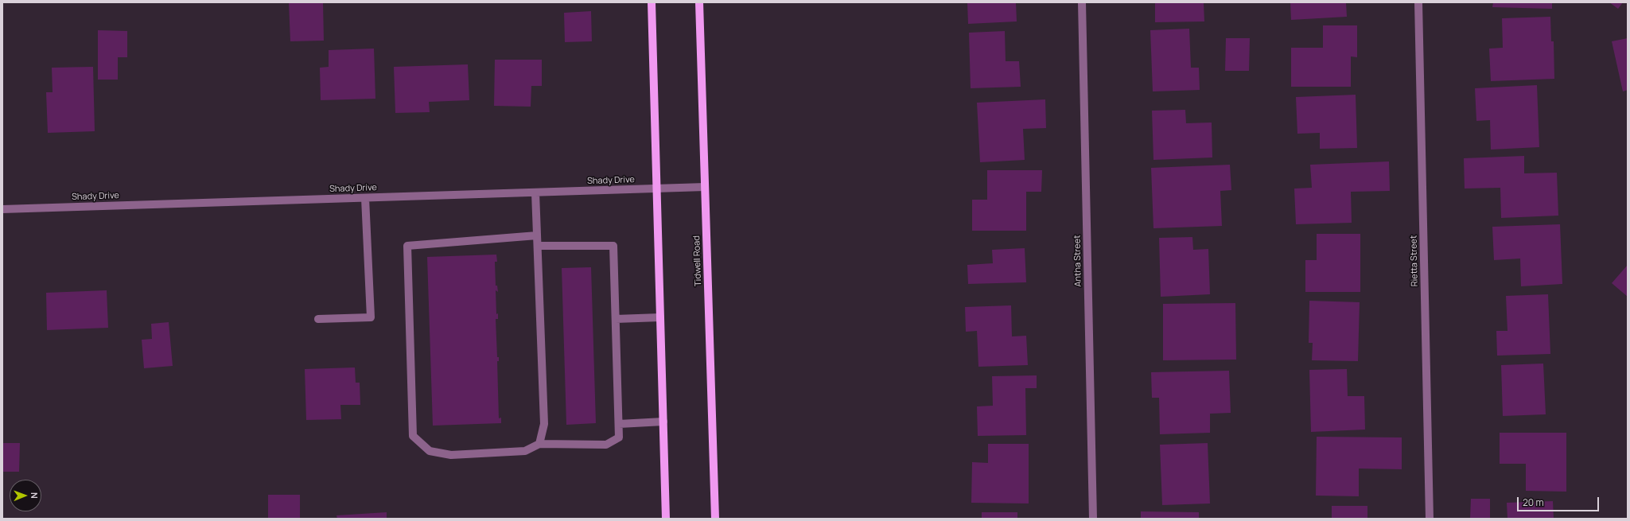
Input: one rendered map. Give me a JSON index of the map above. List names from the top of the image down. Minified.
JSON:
{"streets":{"main road":["Tidwell Road"],"street":["Shady Drive","Antha Street","Rietta Street"]},"crossings":[["Shady Drive","Tidwell Road"]],"scale_bar":"20 m","north":"right"}
